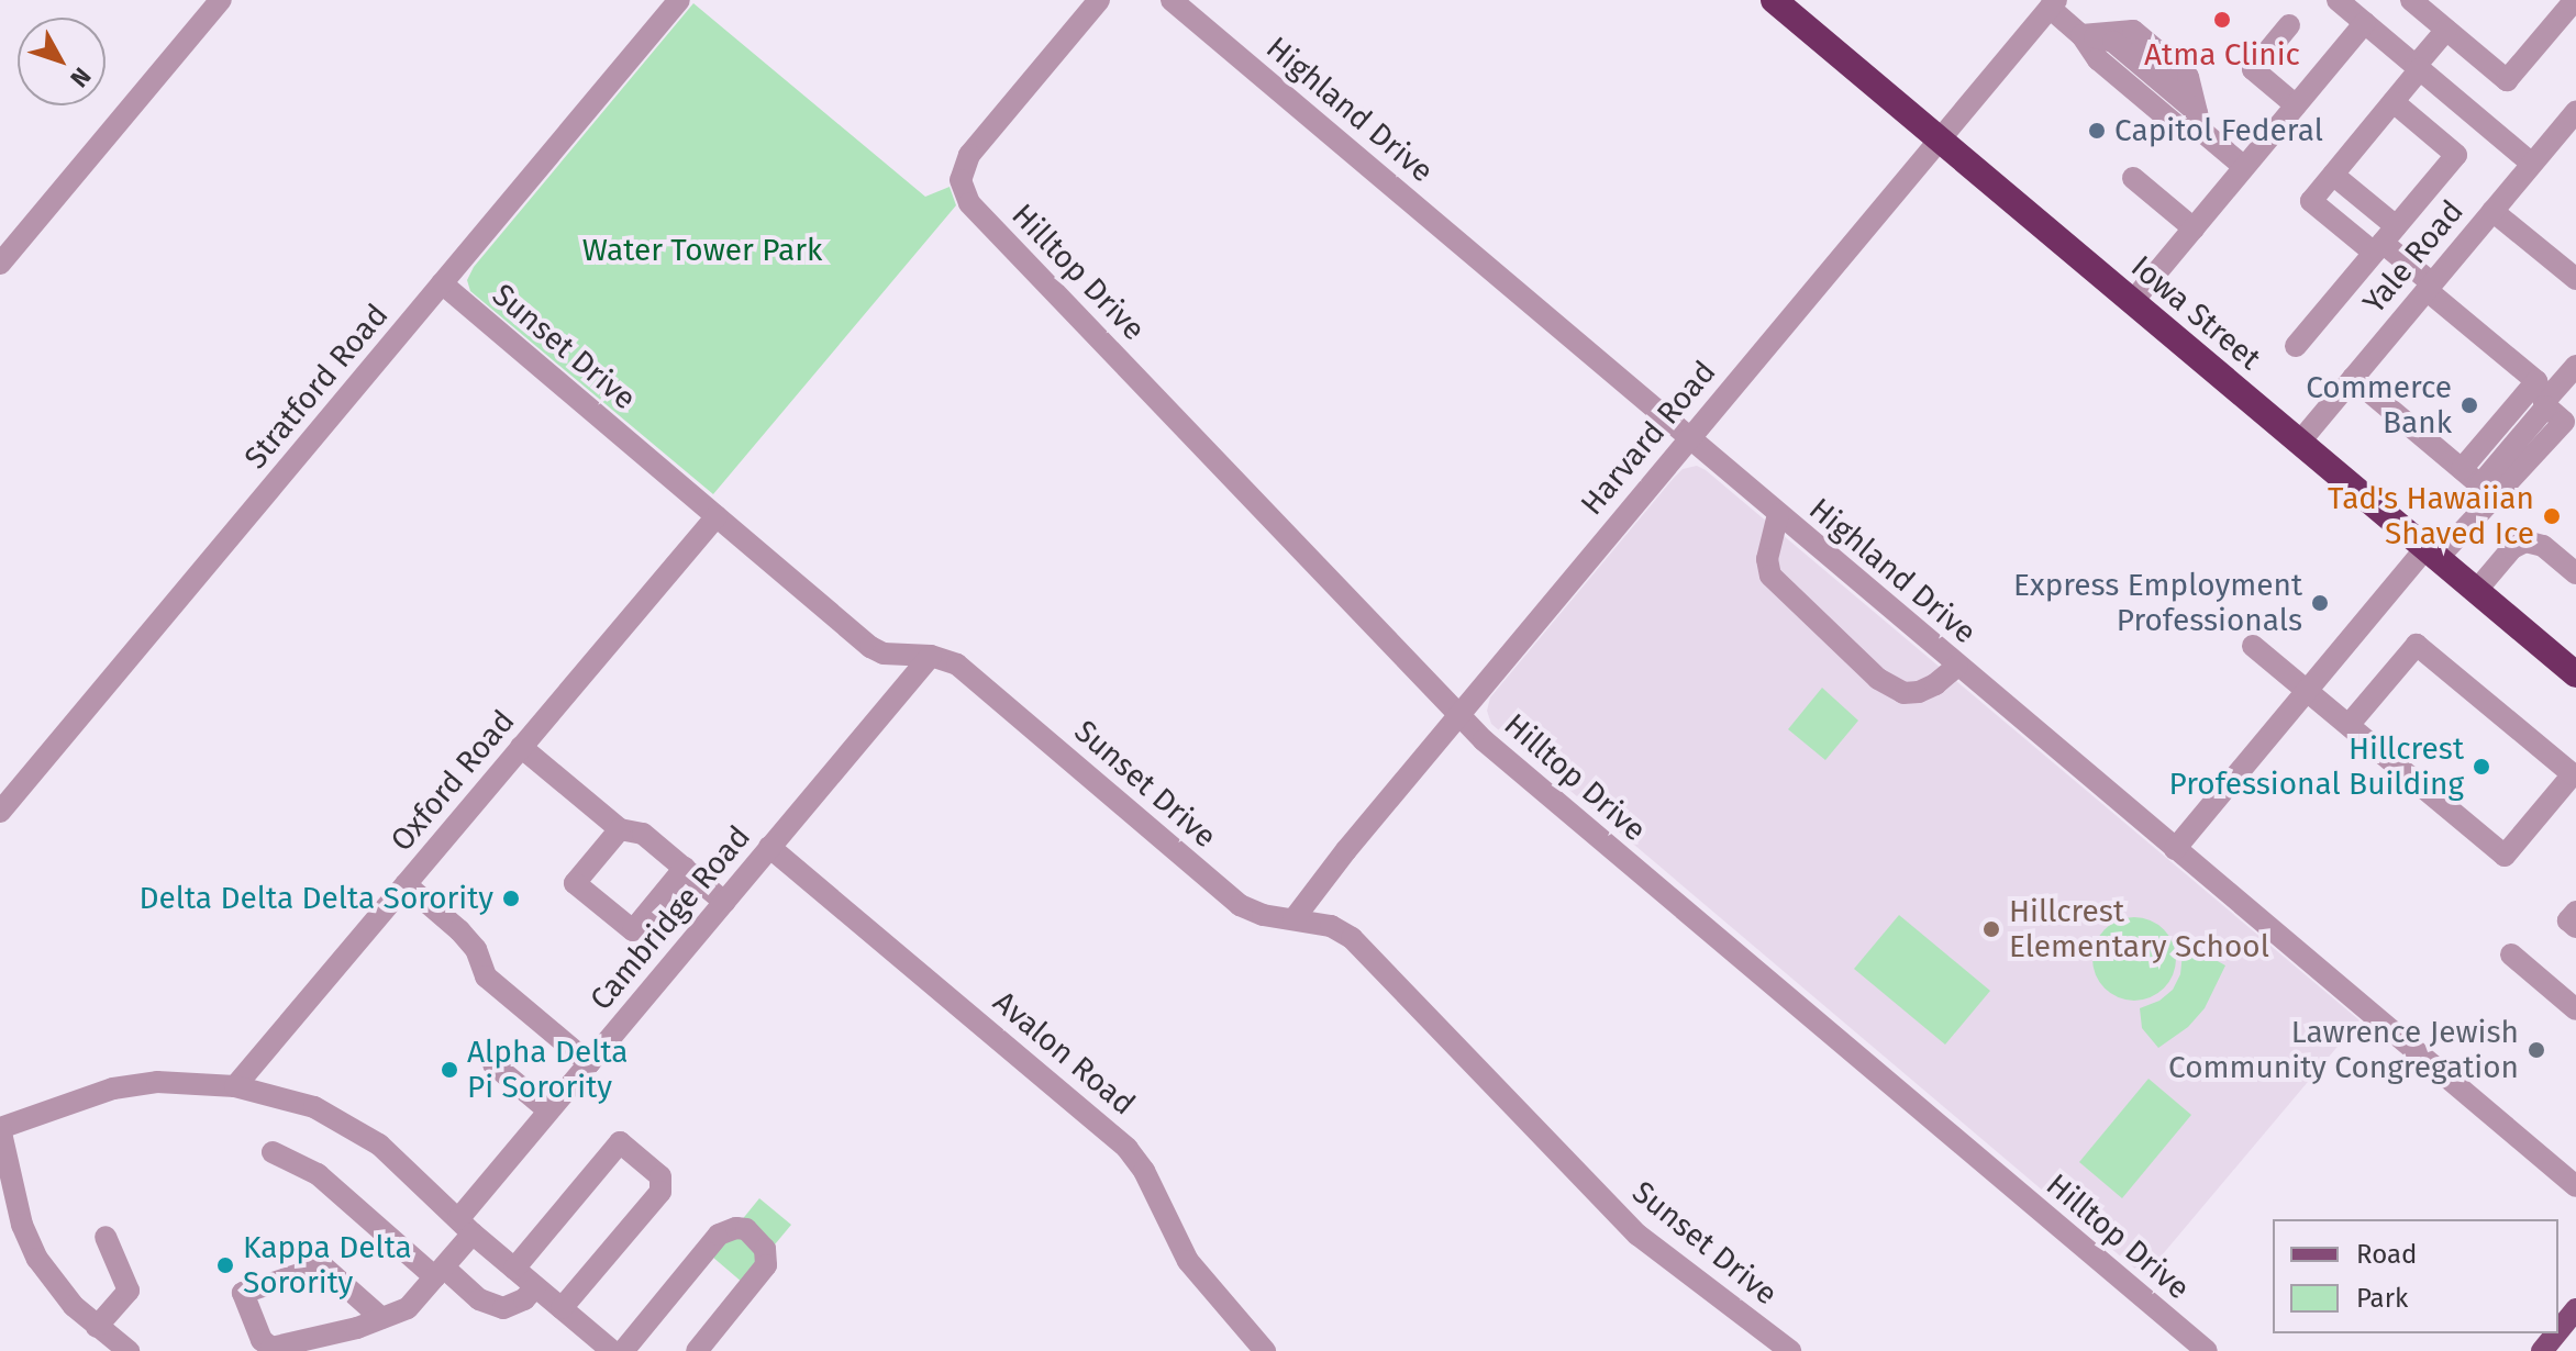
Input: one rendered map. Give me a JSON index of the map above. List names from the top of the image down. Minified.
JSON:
{"streets":{"highway":["Iowa Street"],"street":["Highland Drive","Yale Road","Hilltop Drive","Sunset Drive","Stratford Road","Harvard Road","Oxford Road","Cambridge Road","Avalon Road"]},"crossings":[["Highland Drive","Harvard Road"],["Yale Road","Iowa Street"],["Hilltop Drive","Harvard Road"],["Iowa Street","Harvard Road"],["Sunset Drive","Stratford Road"],["Sunset Drive","Harvard Road"],["Sunset Drive","Oxford Road"],["Sunset Drive","Cambridge Road"],["Cambridge Road","Avalon Road"]],"parks":["Water Tower Park"],"places":["Atma Clinic","Capitol Federal","Commerce Bank","Tad's Hawaiian Shaved Ice","Express Employment Professionals","Hillcrest Professional Building","Delta Delta Delta Sorority","Hillcrest Elementary School","Lawrence Jewish Community Congregation","Alpha Delta Pi Sorority","Kappa Delta Sorority"],"legend":["Road","Park"],"north":"bottom right"}
